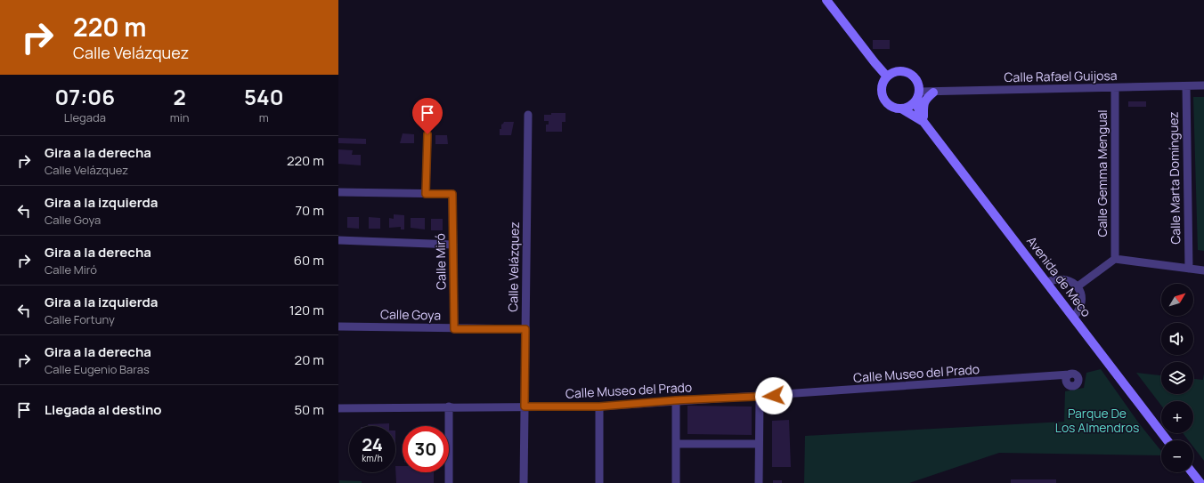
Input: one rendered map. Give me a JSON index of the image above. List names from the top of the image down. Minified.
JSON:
{"streets":{"street":["Calle Rafael Guijosa","Calle Gemma Mengual","Calle Marta Domínguez","Calle Miró","Calle Velázquez","Avenida de Meco","Calle Goya","Calle Museo del Prado"]},"crossings":[["Calle Rafael Guijosa","Calle Gemma Mengual"],["Calle Rafael Guijosa","Calle Marta Domínguez"],["Calle Rafael Guijosa","Avenida de Meco"],["Calle Miró","Calle Goya"],["Calle Velázquez","Calle Goya"],["Calle Velázquez","Calle Museo del Prado"]],"parks":["Parque De Los Almendros"],"north":"top right","page":{"turn":["220 m","Calle Velázquez"],"eta":["07:06","Llegada","2","min","540","m"],"list":[{"name":"Gira a la derecha","note":"Calle Velázquez","value":"220 m"},{"name":"Gira a la izquierda","note":"Calle Goya","value":"70 m"},{"name":"Gira a la derecha","note":"Calle Miró","value":"60 m"},{"name":"Gira a la izquierda","note":"Calle Fortuny","value":"120 m"},{"name":"Gira a la derecha","note":"Calle Eugenio Baras","value":"20 m"},{"name":"Llegada al destino","value":"50 m"}],"map_buttons":["+","−"],"speed":"24 km/h","limit":"30"}}
